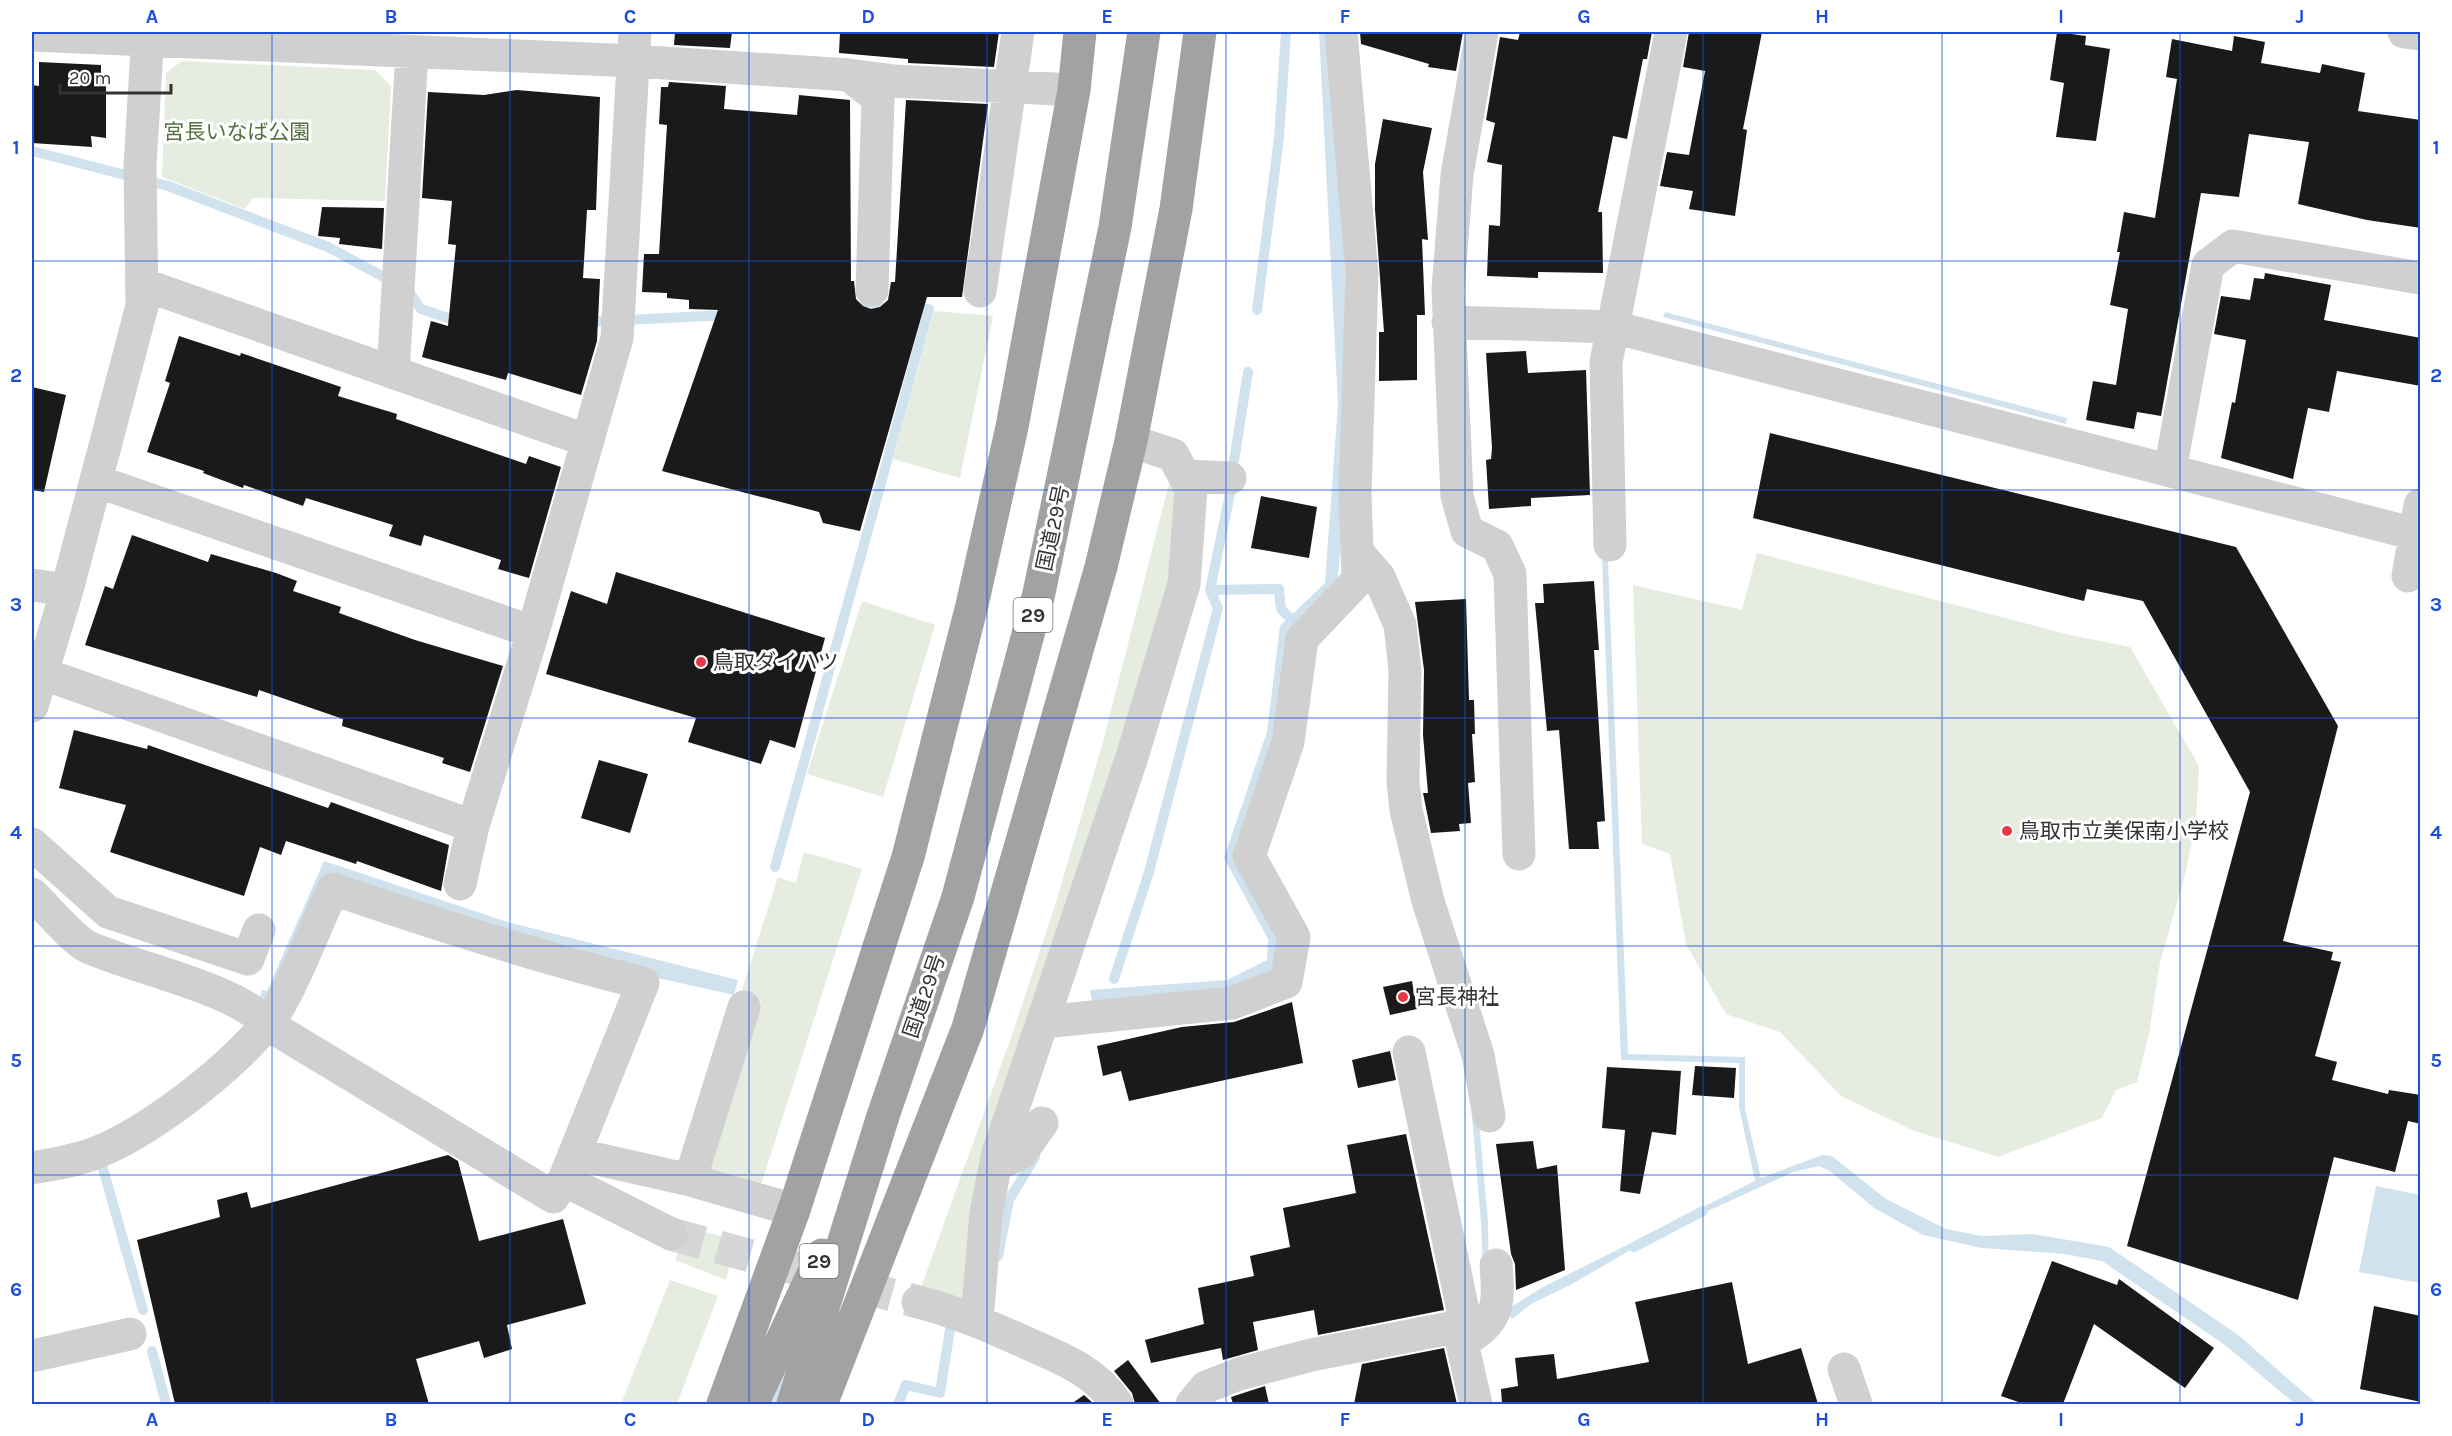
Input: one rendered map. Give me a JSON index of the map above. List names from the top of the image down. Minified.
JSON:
{"streets":{"highway":["国道29号","29"]},"parks":["宮長いなば公園"],"places":["鳥取ダイハツ","鳥取市立美保南小学校","宮長神社"],"scale_bar":"20 m","grid":{"columns":["A","B","C","D","E","F","G","H","I","J"],"rows":["1","2","3","4","5","6"]}}
